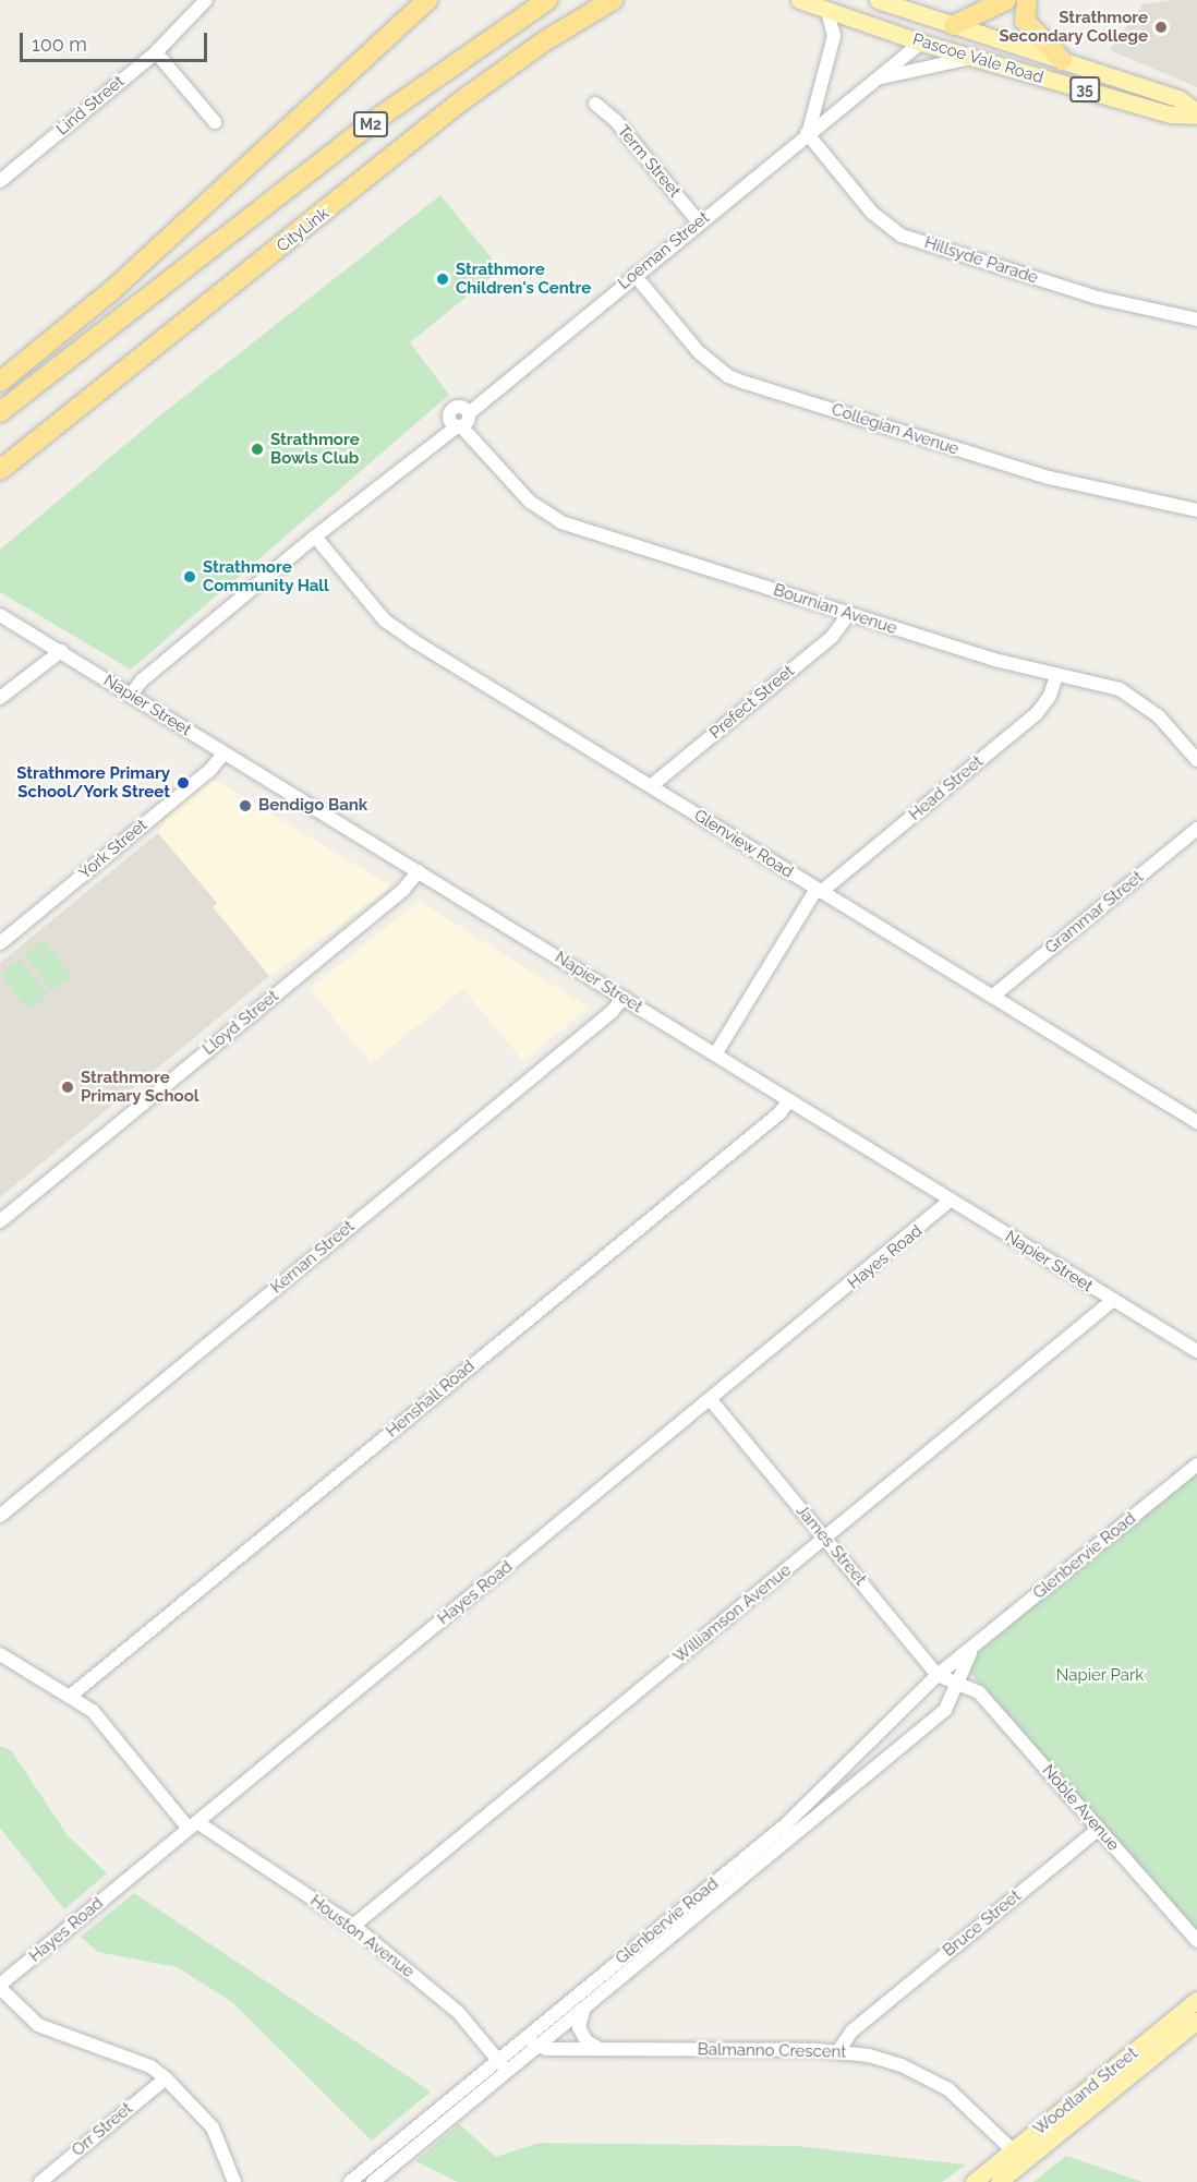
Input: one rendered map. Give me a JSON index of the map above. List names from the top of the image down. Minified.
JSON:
{"streets":{"highway":["M2","CityLink"],"main road":["Pascoe Vale Road","35","Woodland Street"],"street":["Lind Street","Term Street","Loeman Street","Hillsyde Parade","Collegian Avenue","Bournian Avenue","Prefect Street","Napier Street","Head Street","Glenview Road","York Street","Grammar Street","Lloyd Street","Kernan Street","Hayes Road","Henshall Road","James Street","Glenbervie Road","Williamson Avenue","Noble Avenue","Bruce Street","Houston Avenue","Balmanno Crescent","Orr Street"]},"crossings":[["Pascoe Vale Road","Loeman Street"],["Term Street","Loeman Street"],["Loeman Street","Hillsyde Parade"],["Loeman Street","Collegian Avenue"],["Loeman Street","Bournian Avenue"],["Loeman Street","Napier Street"],["Loeman Street","Glenview Road"],["Bournian Avenue","Prefect Street"],["Bournian Avenue","Head Street"],["Prefect Street","Glenview Road"],["Napier Street","Head Street"],["Napier Street","York Street"],["Napier Street","Lloyd Street"],["Napier Street","Kernan Street"],["Napier Street","Hayes Road"],["Napier Street","Henshall Road"],["Napier Street","Williamson Avenue"],["Head Street","Glenview Road"],["Glenview Road","Grammar Street"],["Hayes Road","James Street"],["Hayes Road","Houston Avenue"],["Henshall Road","Houston Avenue"],["James Street","Glenbervie Road"],["James Street","Williamson Avenue"],["James Street","Noble Avenue"],["Glenbervie Road","Noble Avenue"],["Glenbervie Road","Houston Avenue"],["Glenbervie Road","Balmanno Crescent"],["Williamson Avenue","Houston Avenue"],["Noble Avenue","Bruce Street"],["Bruce Street","Balmanno Crescent"],["Balmanno Crescent","Woodland Street"]],"parks":["Napier Park"],"places":["Strathmore Secondary College","Strathmore Children's Centre","Strathmore Bowls Club","Strathmore Community Hall","Strathmore Primary School/York Street","Bendigo Bank","Strathmore Primary School"],"scale_bar":"100 m"}
